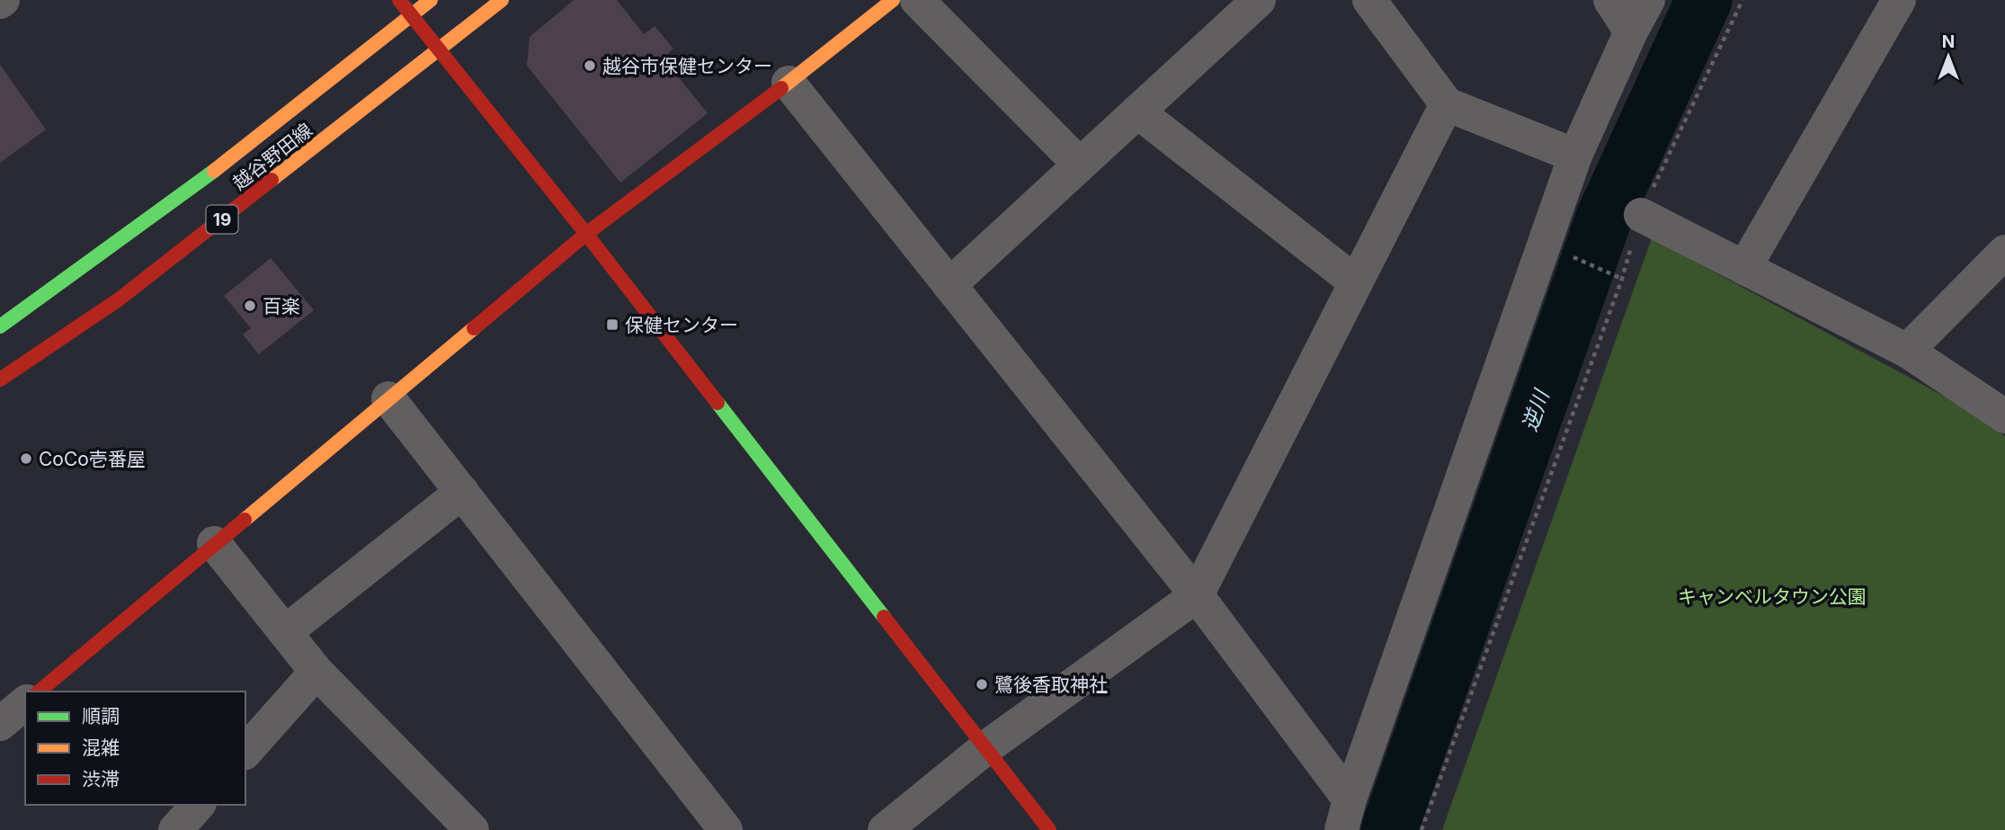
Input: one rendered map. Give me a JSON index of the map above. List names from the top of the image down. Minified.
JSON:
{"streets":{"street":["越谷野田線","19"]},"water":["逆川"],"parks":["キャンベルタウン公園"],"places":{"other":["越谷市保健センター","百楽","CoCo壱番屋","鷺後香取神社"],"transit":["保健センター"]},"legend":["順調","混雑","渋滞"],"north":"top"}
